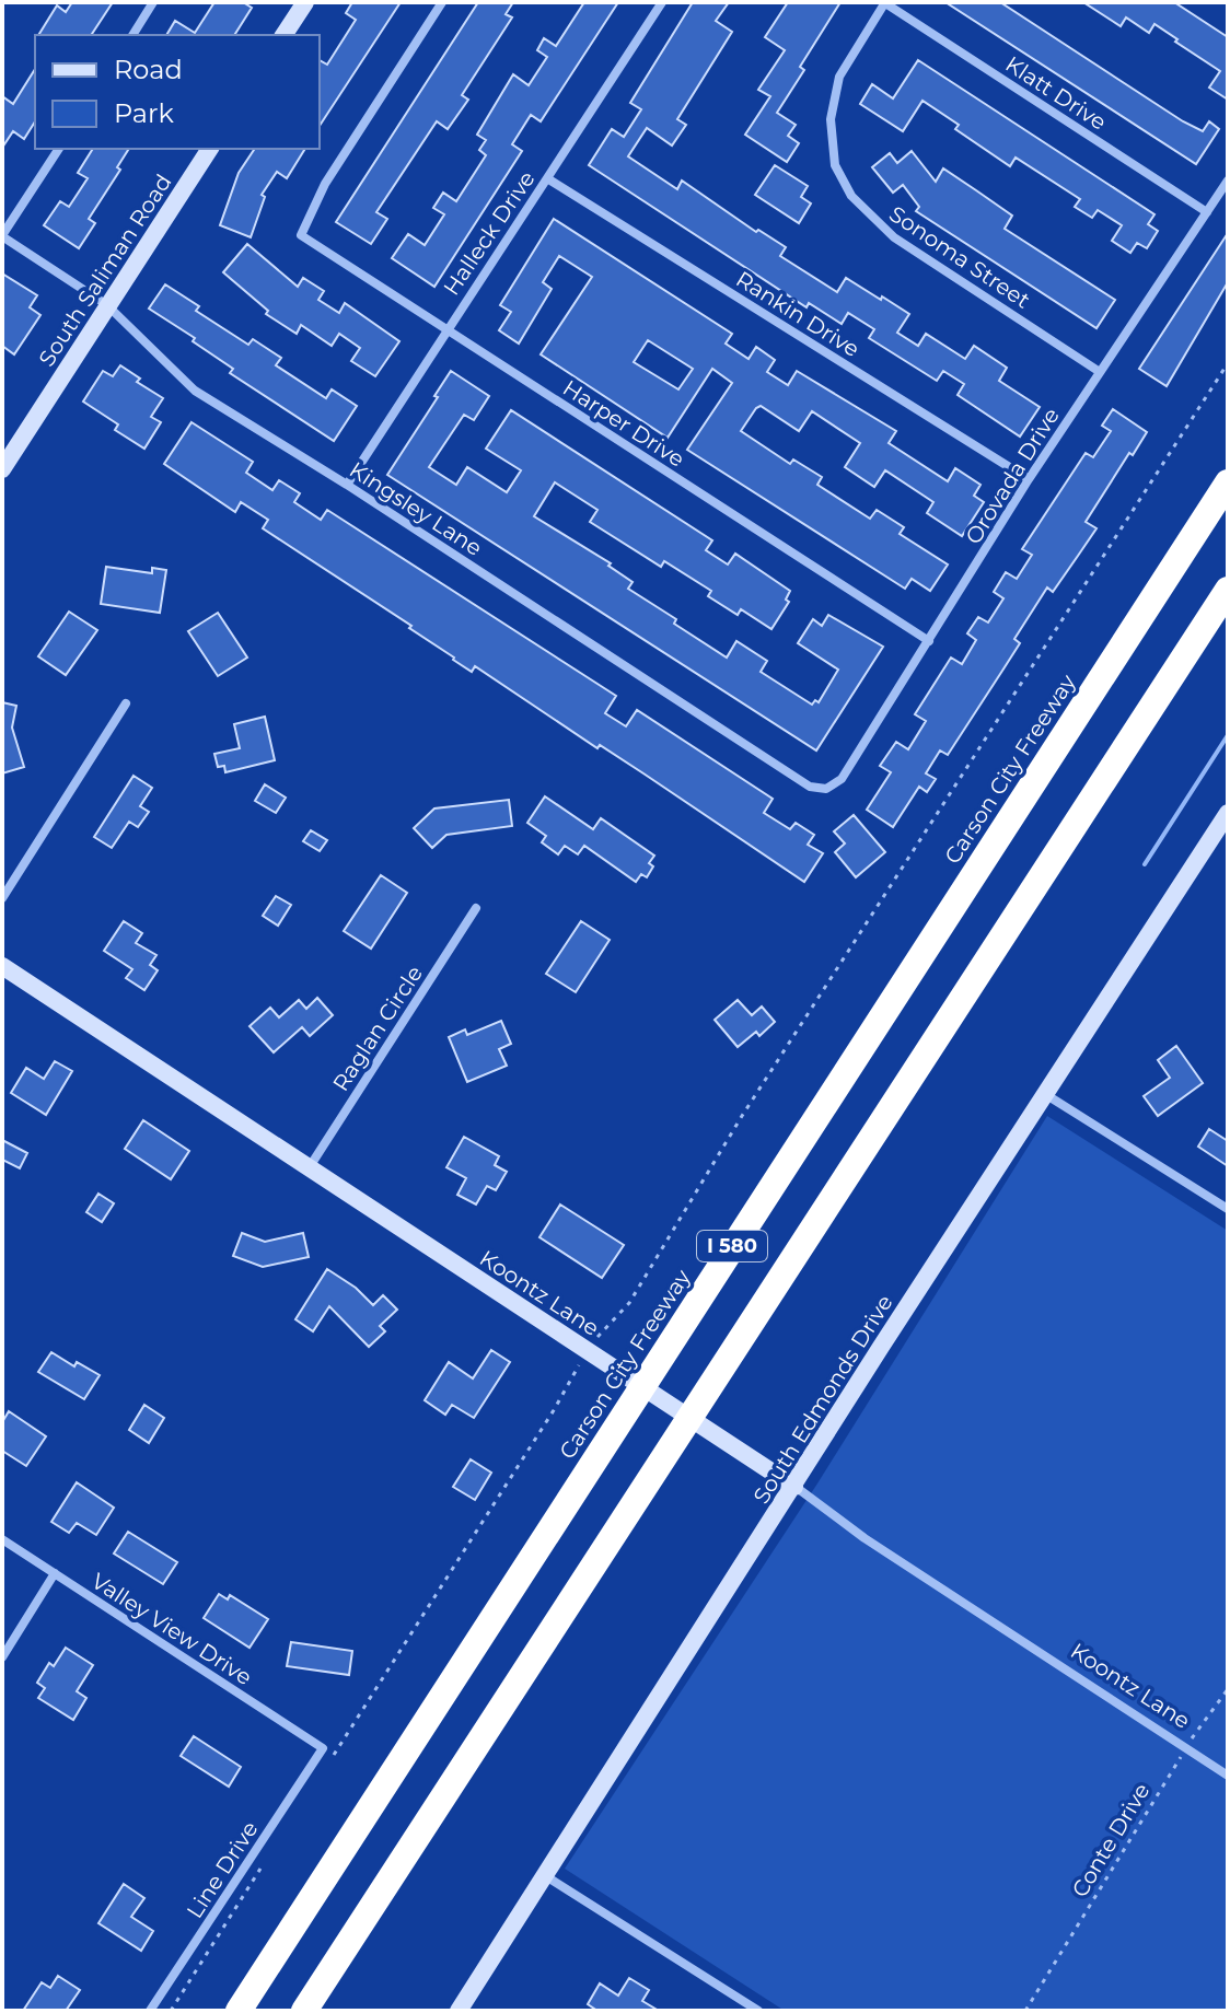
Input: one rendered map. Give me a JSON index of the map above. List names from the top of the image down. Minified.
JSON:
{"streets":{"highway":["Carson City Freeway","I 580"],"street":["Klatt Drive","Halleck Drive","Sonoma Street","South Saliman Road","Rankin Drive","Harper Drive","Orovada Drive","Kingsley Lane","Raglan Circle","Koontz Lane","South Edmonds Drive","Valley View Drive","Line Drive"],"path":["Conte Drive"]},"crossings":[["Klatt Drive","Sonoma Street"],["Klatt Drive","Orovada Drive"],["Halleck Drive","Rankin Drive"],["Halleck Drive","Harper Drive"],["Halleck Drive","Kingsley Lane"],["Sonoma Street","Orovada Drive"],["South Saliman Road","Kingsley Lane"],["Rankin Drive","Orovada Drive"],["Harper Drive","Orovada Drive"],["Orovada Drive","Kingsley Lane"],["Raglan Circle","Koontz Lane"],["Koontz Lane","South Edmonds Drive"],["Koontz Lane","Conte Drive"],["Valley View Drive","Line Drive"]],"legend":["Road","Park"]}
